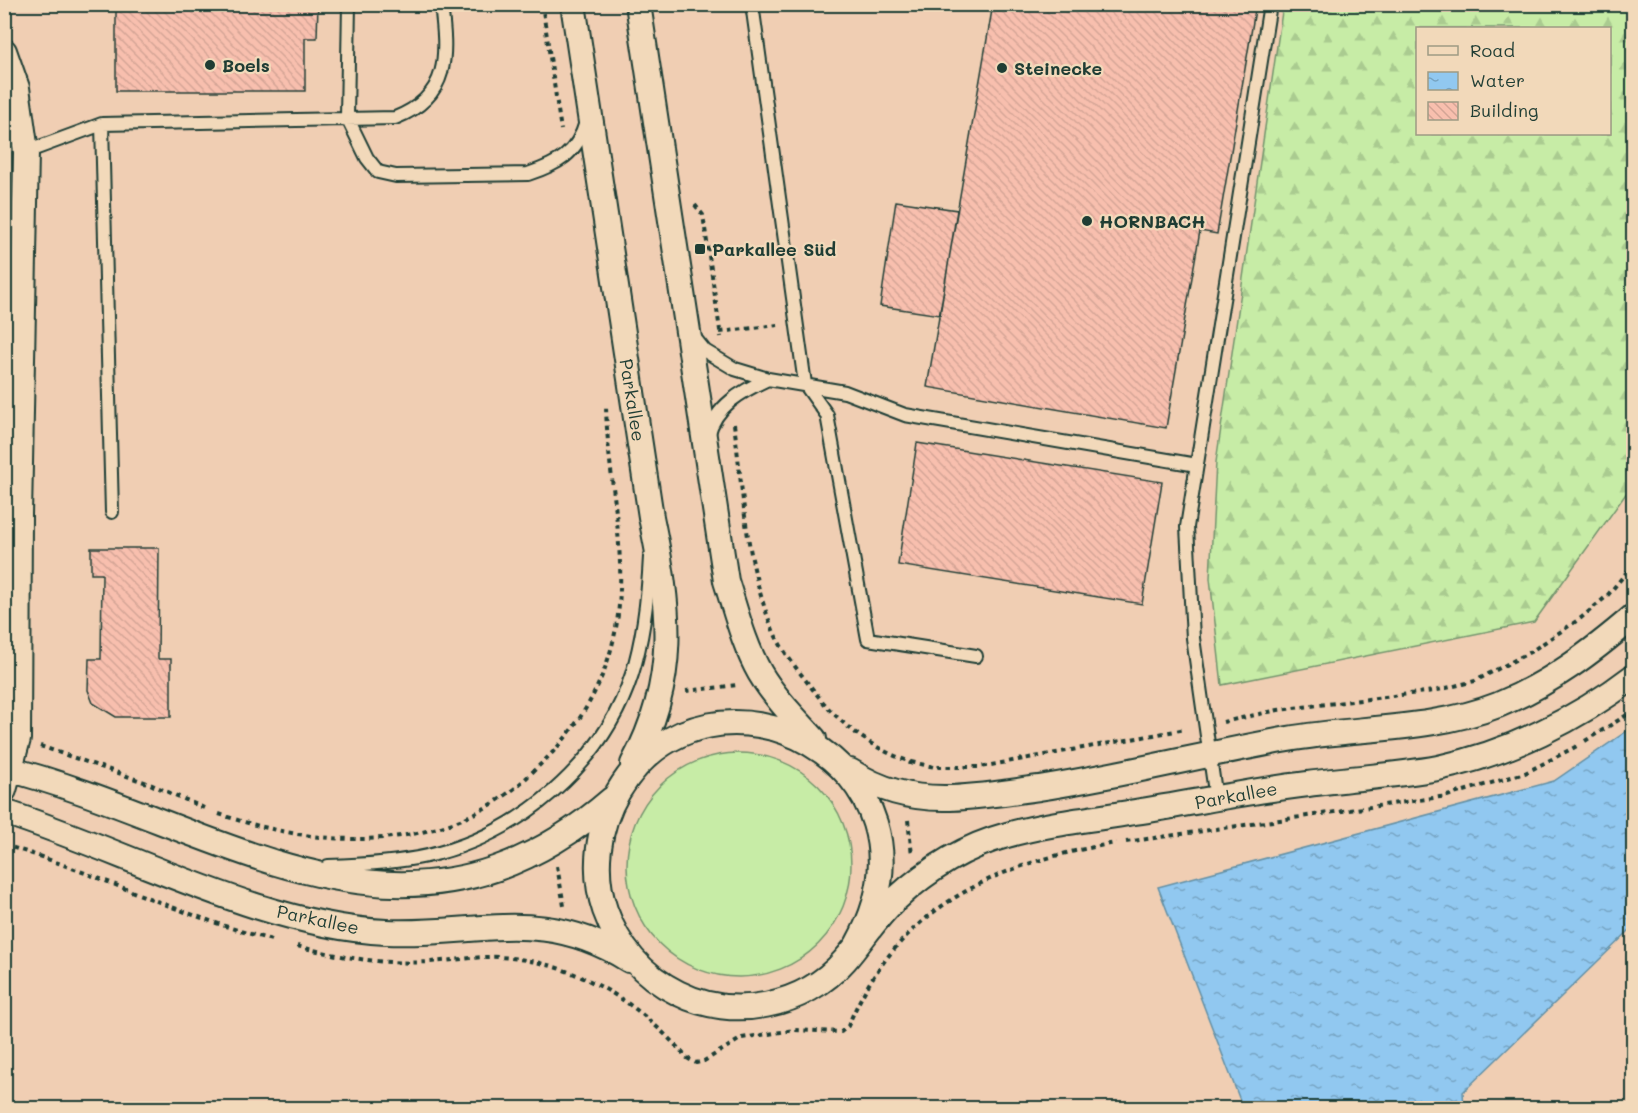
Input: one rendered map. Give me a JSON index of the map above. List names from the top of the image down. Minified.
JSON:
{"streets":{"street":["Parkallee"]},"places":{"other":["Boels","Steinecke","HORNBACH"],"transit":["Parkallee Süd"]},"legend":["Road","Water","Building"]}
